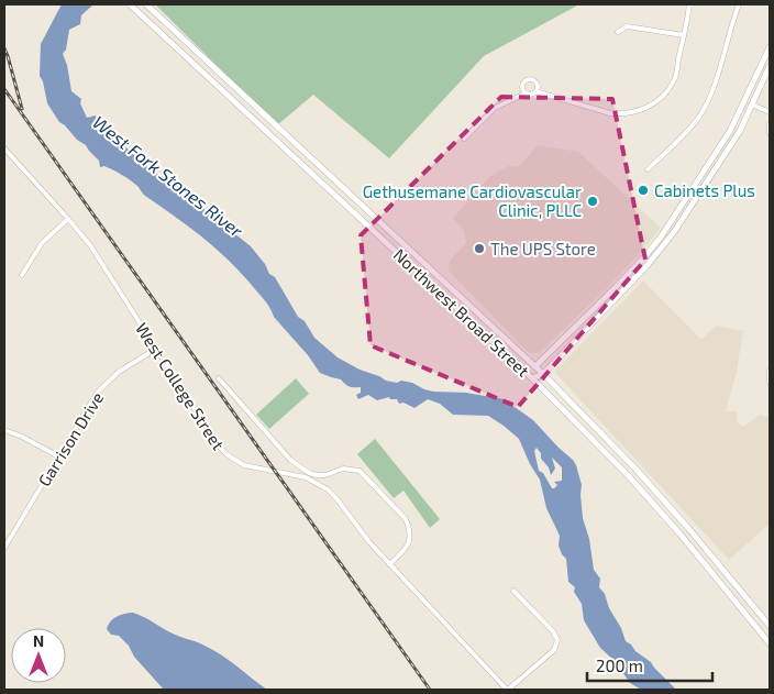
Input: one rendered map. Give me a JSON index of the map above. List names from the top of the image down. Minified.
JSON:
{"streets":{"main road":["Northwest Broad Street"],"street":["West College Street","Garrison Drive"]},"crossings":[["West College Street","Garrison Drive"]],"water":["West Fork Stones River"],"places":["Cabinets Plus","Gethusemane Cardiovascular Clinic, PLLC","The UPS Store"],"scale_bar":"200 m","north":"top"}
